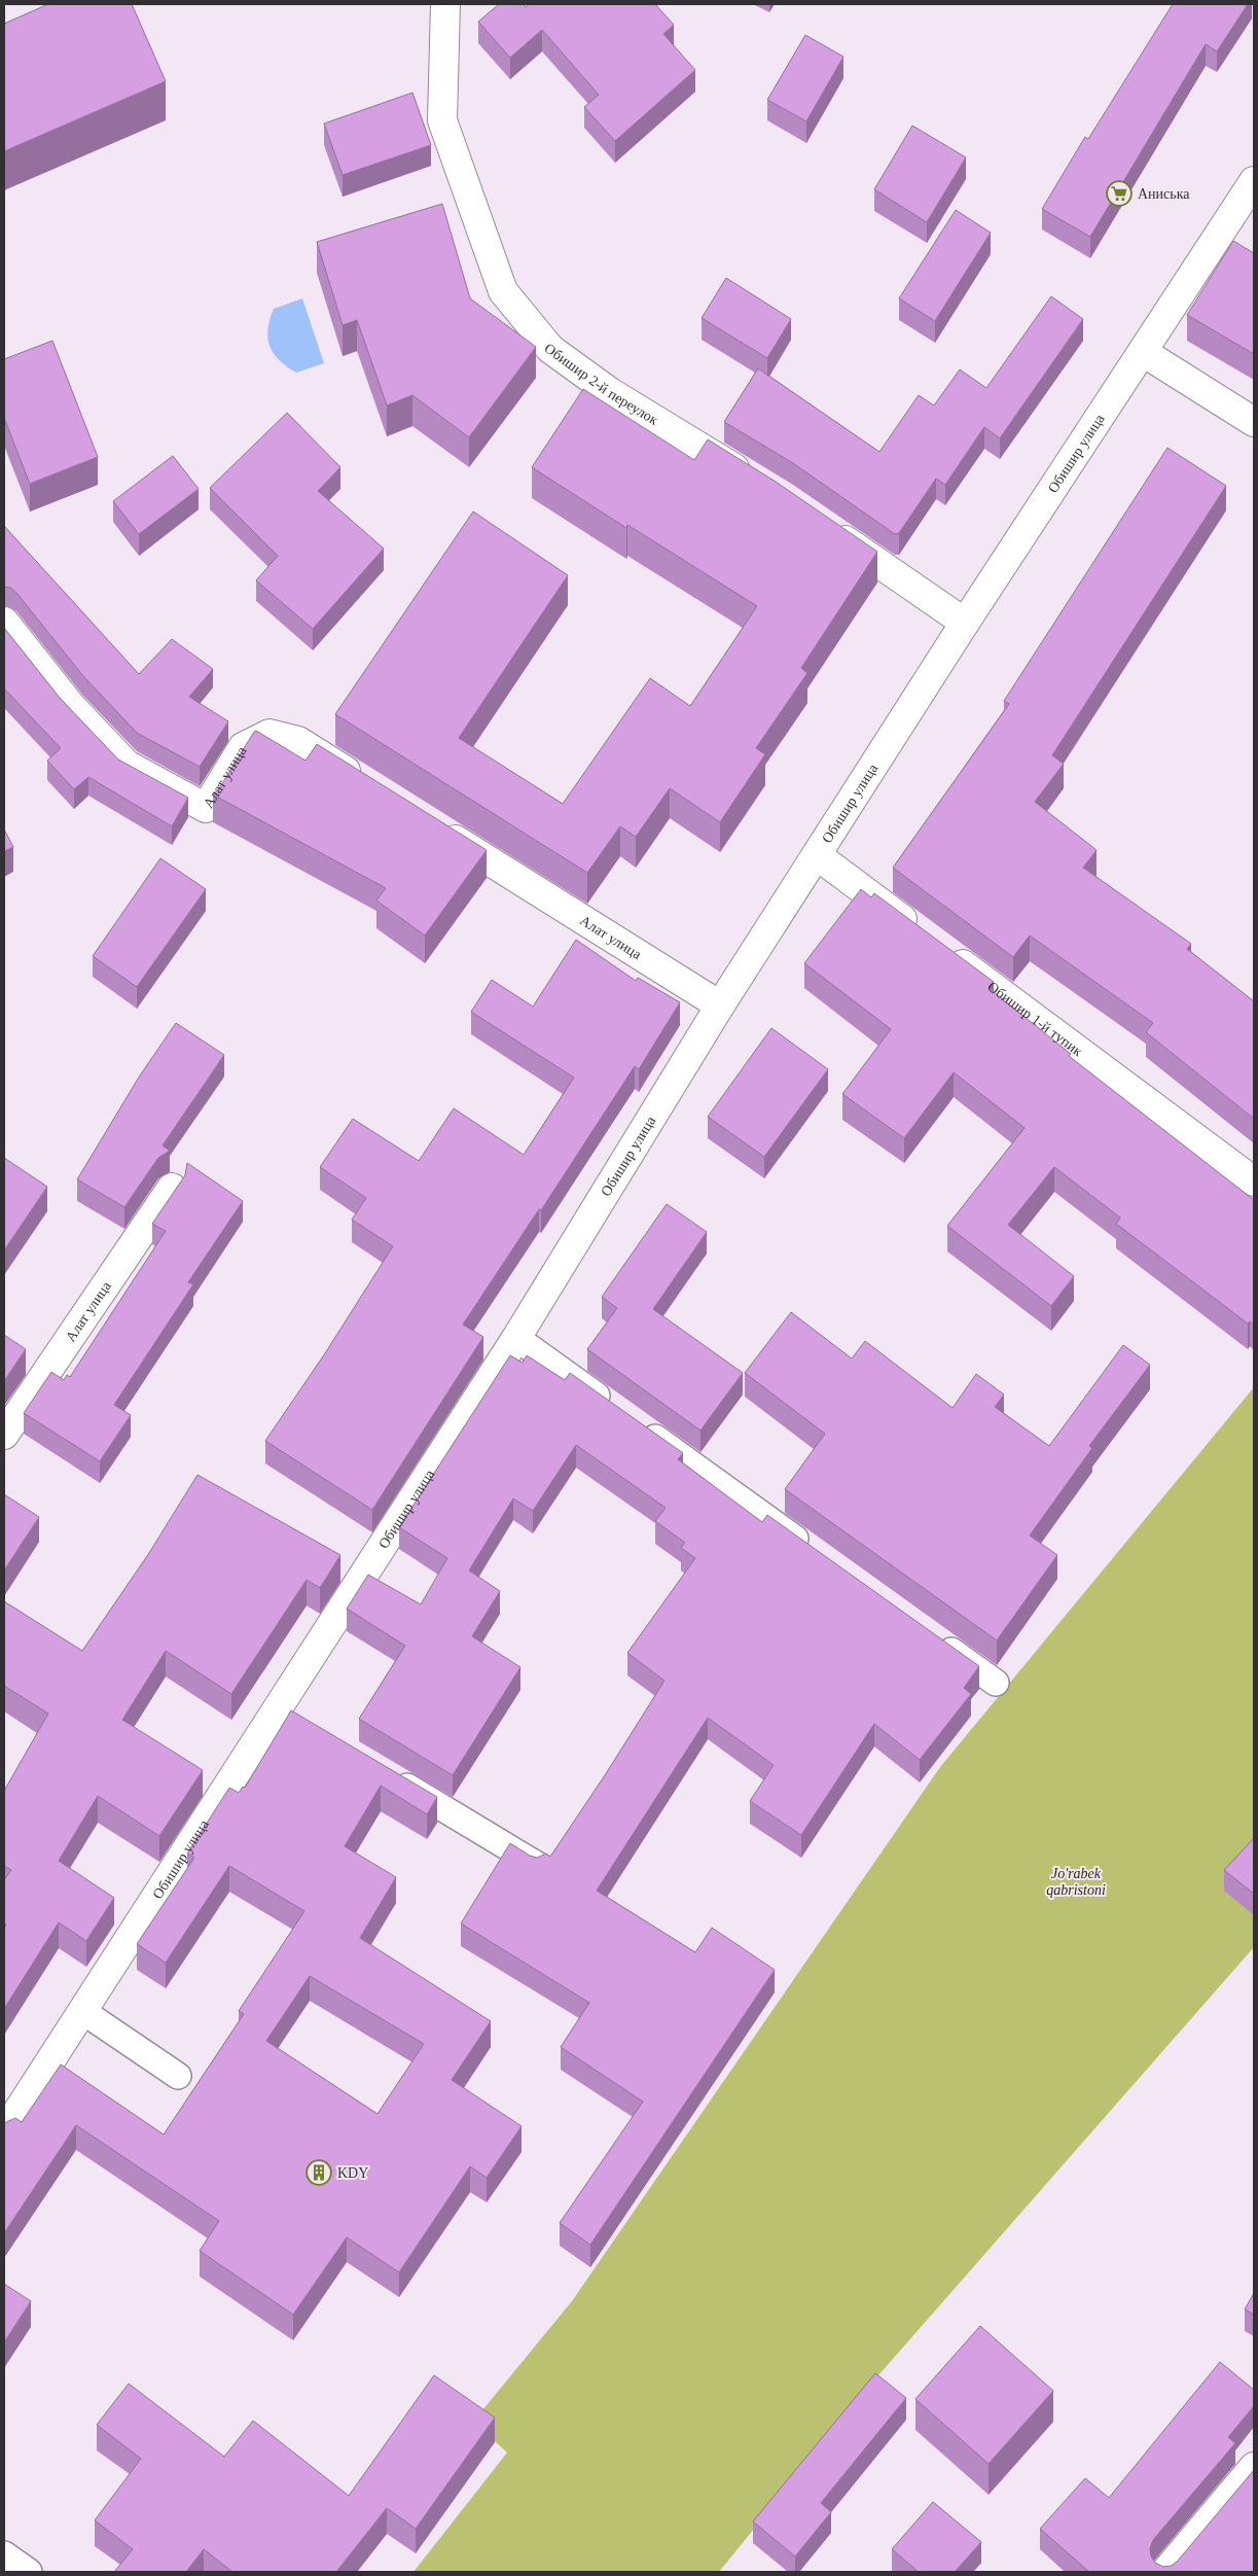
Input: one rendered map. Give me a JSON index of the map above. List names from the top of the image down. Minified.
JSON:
{"streets":{"street":["Обишир 2-й переулок","Обишир улица","Алат улица","Обишир 1-й тупик"]},"crossings":[["Обишир улица","Алат улица"]],"parks":["Jo'rabek qabristoni"],"places":{"supermarket":["Аниська"],"building":["KDY"]}}
